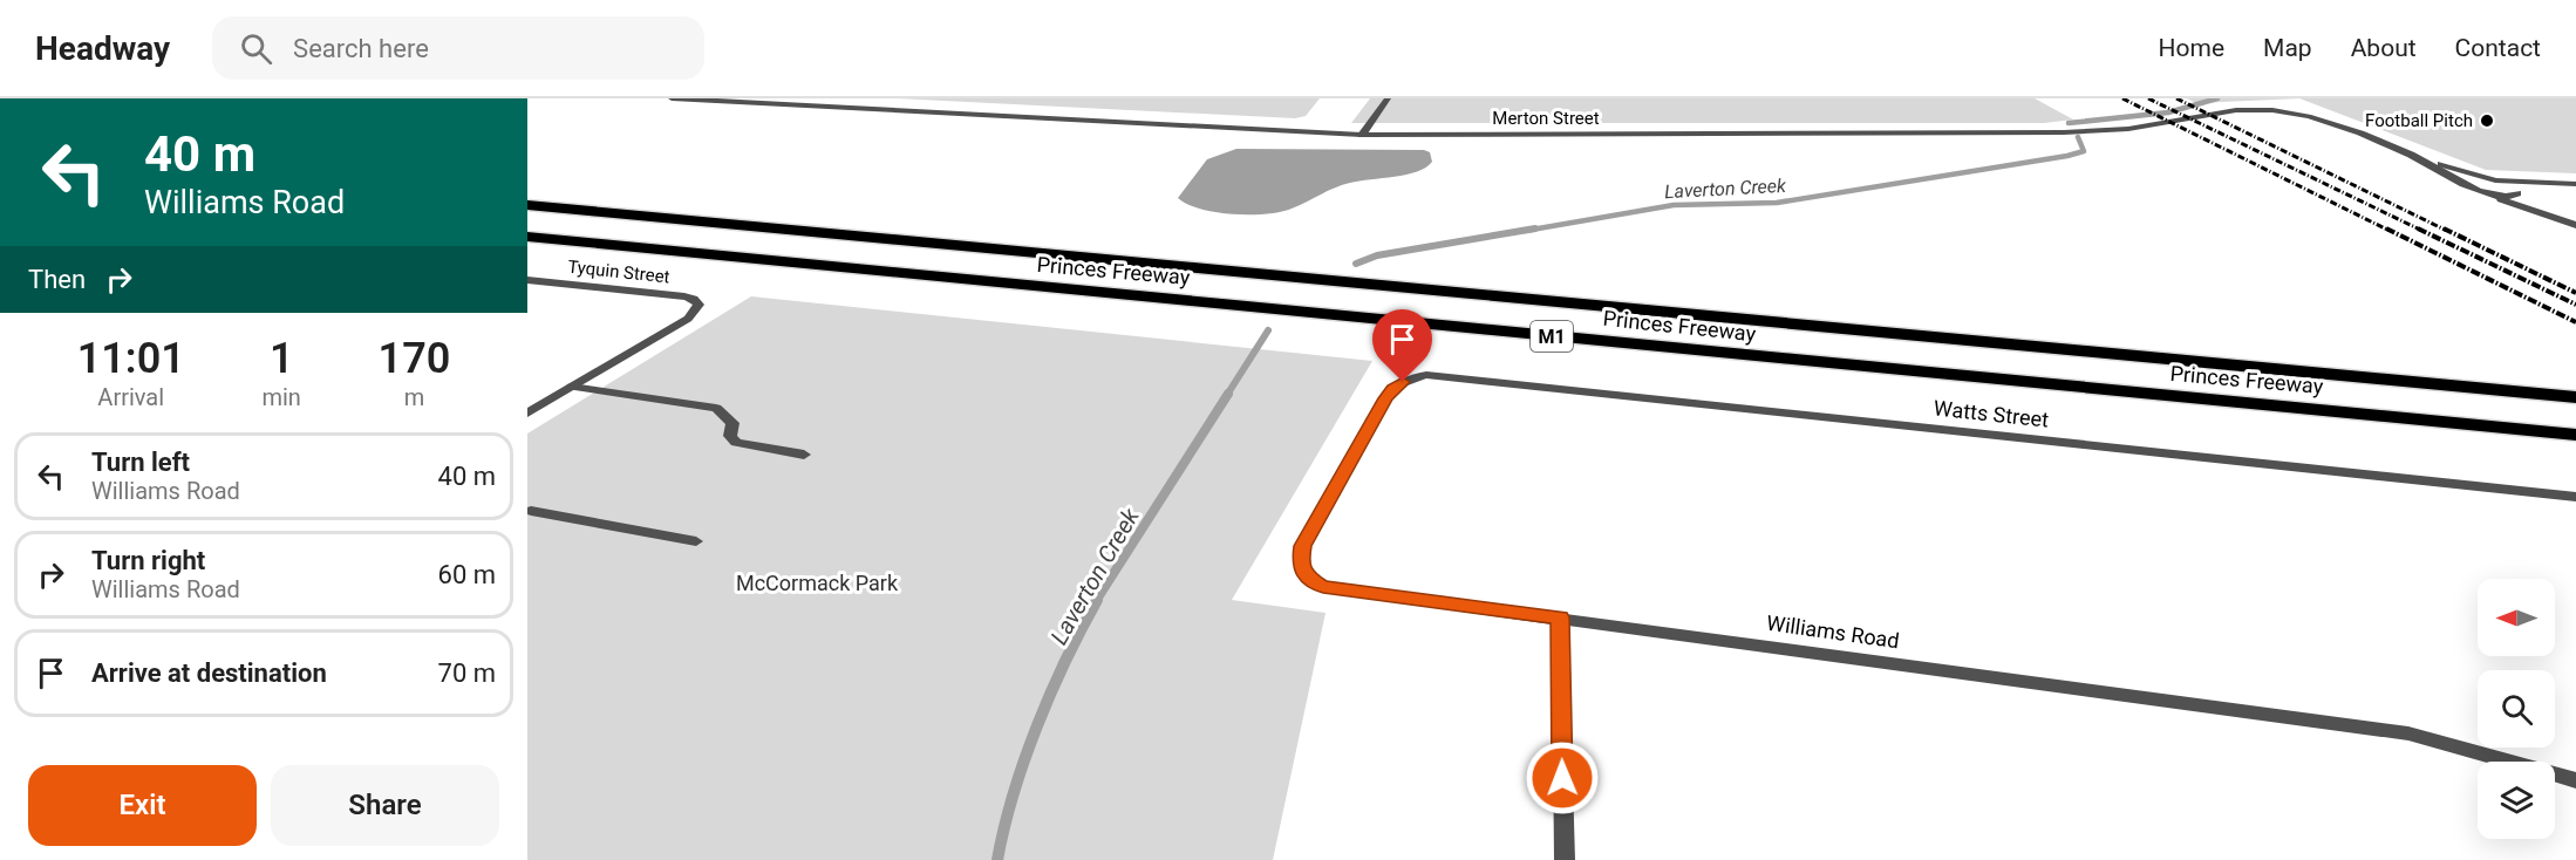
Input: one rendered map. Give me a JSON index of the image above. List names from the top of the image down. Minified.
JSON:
{"streets":{"highway":["Princes Freeway","M1"],"street":["Merton Street","Tyquin Street","Watts Street","Williams Road"]},"crossings":[["Watts Street","Williams Road"]],"water":["Laverton Creek"],"parks":["McCormack Park"],"places":["Football Pitch"],"north":"left","page":{"header":"Headway","search":"Search here","nav":["Home","Map","About","Contact"],"turn":["40 m","Williams Road"],"then":"Then","eta":["11:01","Arrival","1","min","170","m"],"list":[{"name":"Turn left","note":"Williams Road","value":"40 m"},{"name":"Turn right","note":"Williams Road","value":"60 m"},{"name":"Arrive at destination","value":"70 m"}],"buttons":["Exit","Share"]}}
